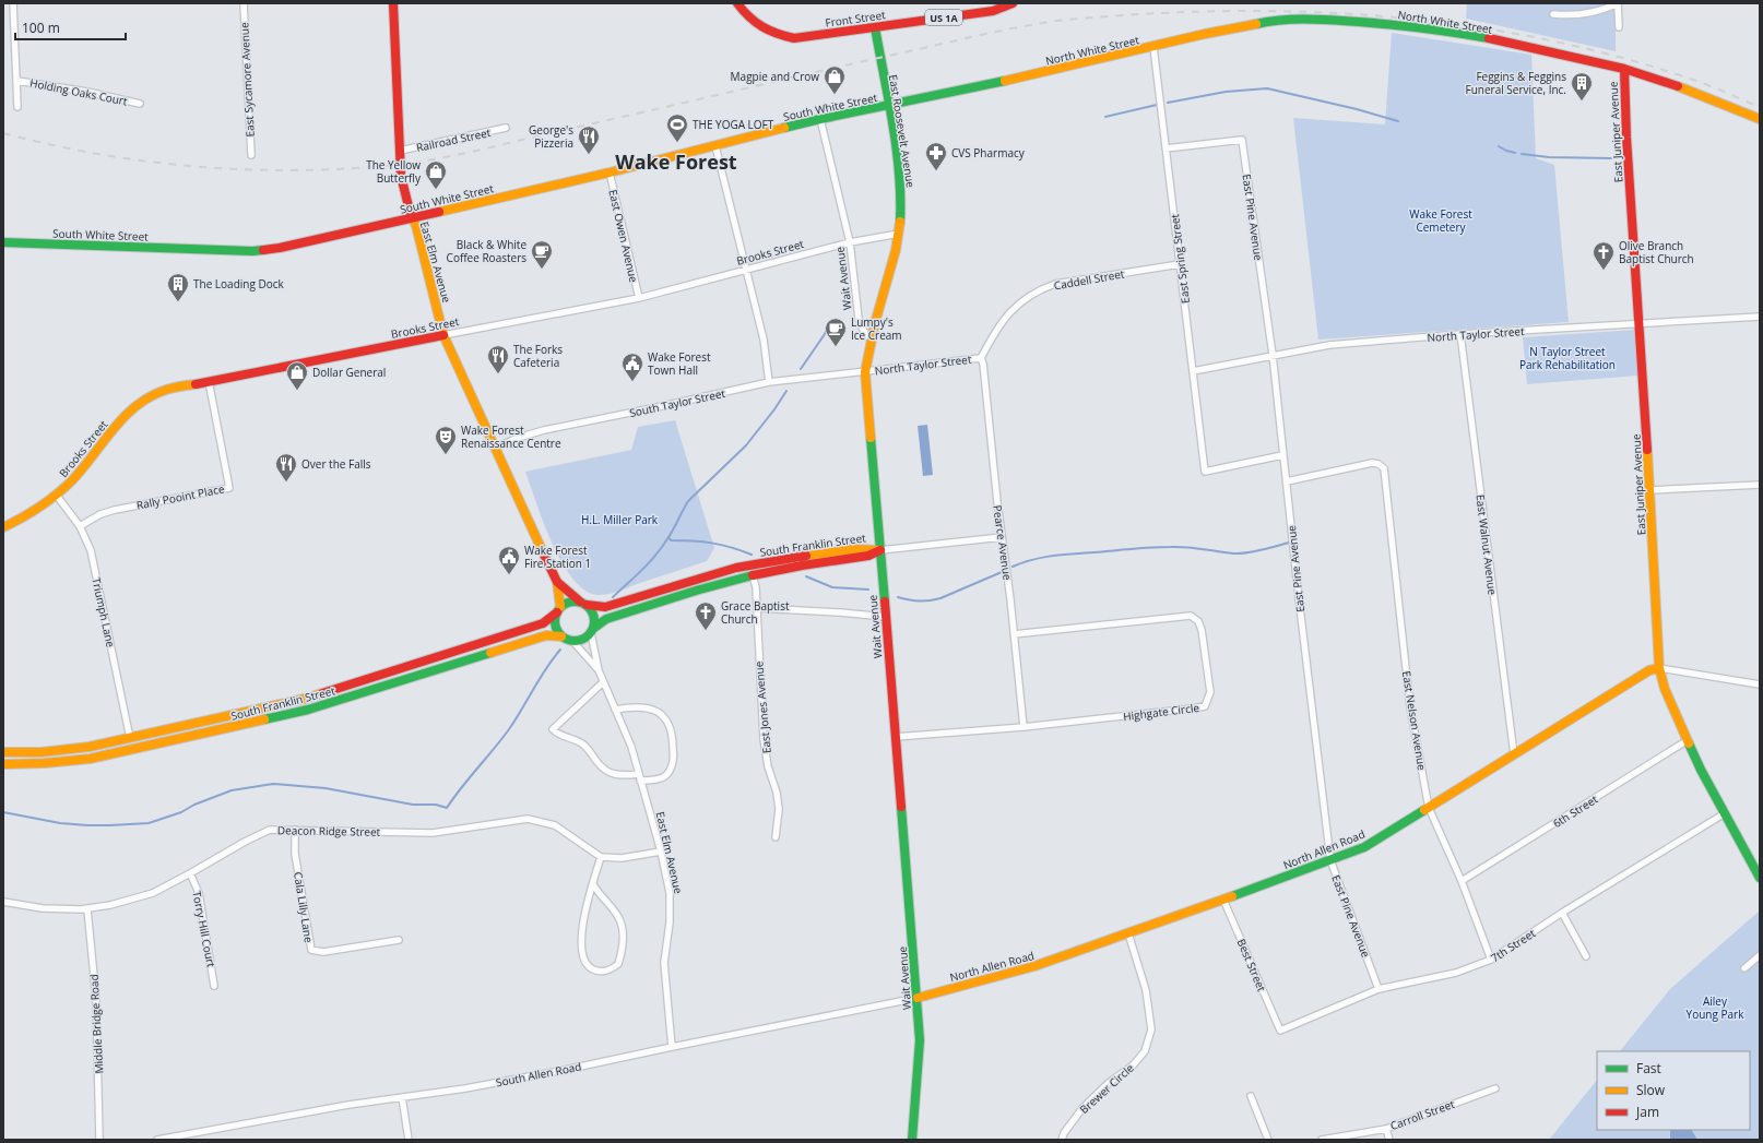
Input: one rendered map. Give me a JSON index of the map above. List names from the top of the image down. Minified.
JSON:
{"streets":{"street":["US 1A","Front Street","North White Street","East Sycamore Avenue","Holding Oaks Court","South White Street","East Roosevelt Avenue","East Juniper Avenue","Railroad Street","East Pine Avenue","East Owen Avenue","Brooks Street","East Spring Street","East Elm Avenue","Wait Avenue","Caddell Street","North Taylor Street","South Taylor Street","Rally Pooint Place","Pearce Avenue","South Franklin Street","East Walnut Avenue","Triumph Lane","East Jones Avenue","Highgate Circle","East Nelson Avenue","6th Street","Deacon Ridge Street","North Allen Road","Cala Lilly Lane","Torry Hill Court","7th Street","Best Street","Middle Bridge Road","South Allen Road","Brewer Circle","Carroll Street"]},"crossings":[["Front Street","East Roosevelt Avenue"],["North White Street","South White Street"],["North White Street","East Roosevelt Avenue"],["North White Street","East Juniper Avenue"],["North White Street","East Spring Street"],["South White Street","East Roosevelt Avenue"],["South White Street","East Owen Avenue"],["South White Street","East Elm Avenue"],["South White Street","Wait Avenue"],["East Roosevelt Avenue","Brooks Street"],["East Roosevelt Avenue","Wait Avenue"],["East Juniper Avenue","North Taylor Street"],["East Juniper Avenue","6th Street"],["East Juniper Avenue","North Allen Road"],["East Juniper Avenue","7th Street"],["Railroad Street","East Elm Avenue"],["East Pine Avenue","East Spring Street"],["East Pine Avenue","North Taylor Street"],["East Pine Avenue","East Nelson Avenue"],["East Pine Avenue","North Allen Road"],["East Pine Avenue","7th Street"],["East Owen Avenue","Brooks Street"],["Brooks Street","East Elm Avenue"],["Brooks Street","Wait Avenue"],["Brooks Street","Rally Pooint Place"],["Brooks Street","Triumph Lane"],["East Spring Street","Caddell Street"],["East Spring Street","North Taylor Street"],["East Elm Avenue","South Taylor Street"],["East Elm Avenue","South Franklin Street"],["East Elm Avenue","South Allen Road"],["Wait Avenue","North Taylor Street"],["Wait Avenue","South Taylor Street"],["Wait Avenue","South Franklin Street"],["Wait Avenue","Highgate Circle"],["Wait Avenue","North Allen Road"],["Wait Avenue","South Allen Road"],["Caddell Street","North Taylor Street"],["Caddell Street","Pearce Avenue"],["North Taylor Street","South Taylor Street"],["North Taylor Street","Pearce Avenue"],["North Taylor Street","East Walnut Avenue"],["Rally Pooint Place","Triumph Lane"],["Pearce Avenue","Highgate Circle"],["South Franklin Street","Triumph Lane"],["South Franklin Street","East Jones Avenue"],["East Walnut Avenue","North Allen Road"],["East Nelson Avenue","6th Street"],["East Nelson Avenue","North Allen Road"],["East Nelson Avenue","7th Street"],["Deacon Ridge Street","Cala Lilly Lane"],["Deacon Ridge Street","Torry Hill Court"],["Deacon Ridge Street","Middle Bridge Road"],["North Allen Road","Best Street"],["North Allen Road","South Allen Road"],["North Allen Road","Brewer Circle"],["7th Street","Best Street"]],"districts":["Wake Forest"],"parks":["Wake Forest Cemetery","N Taylor Street Park Rehabilitation","H.L. Miller Park","Ailey Young Park"],"places":{"shop":["Magpie and Crow","The Yellow Butterfly","Dollar General"],"building":["Feggins & Feggins Funeral Service, Inc.","The Loading Dock"],"sports":["THE YOGA LOFT"],"restaurant":["George's Pizzeria","The Forks Cafeteria","Over the Falls"],"pharmacy":["CVS Pharmacy"],"cafe":["Black & White Coffee Roasters","Lumpy's Ice Cream"],"church":["Olive Branch Baptist Church","Grace Baptist Church"],"public building":["Wake Forest Town Hall","Wake Forest Fire Station 1"],"theatre":["Wake Forest Renaissance Centre"]},"legend":["Fast","Slow","Jam"],"scale_bar":"100 m"}
